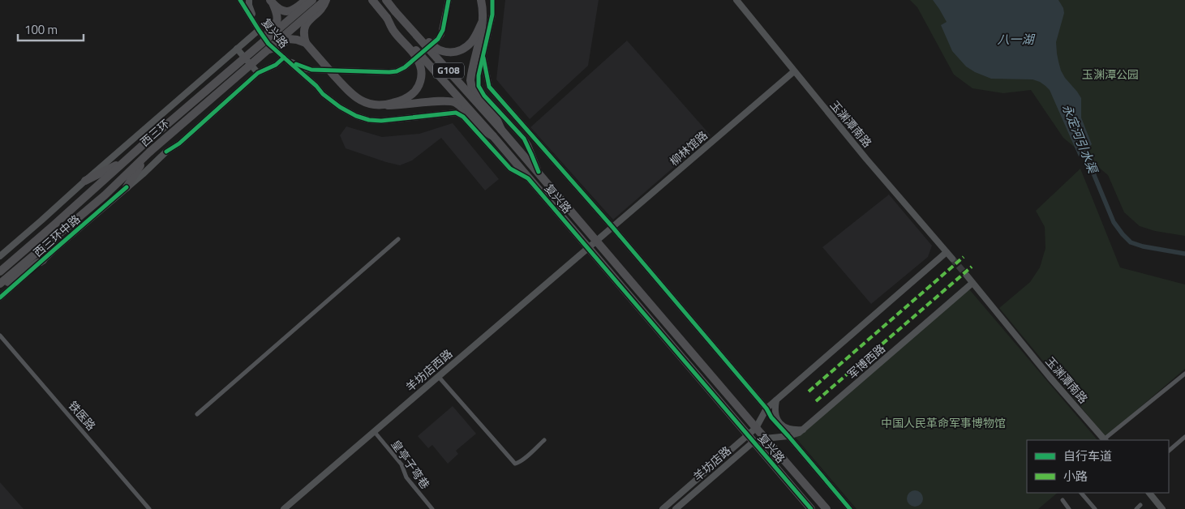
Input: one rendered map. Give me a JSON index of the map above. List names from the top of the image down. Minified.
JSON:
{"streets":{"highway":["复兴路","G108","西三环"],"street":["玉渊潭南路","柳林馆路","西三环中路","军博西路","羊坊店西路","铁医路","羊坊店路","皇亭子弯巷"]},"crossings":[["复兴路","柳林馆路"],["复兴路","西三环中路"],["复兴路","军博西路"],["复兴路","羊坊店西路"],["复兴路","羊坊店路"],["玉渊潭南路","柳林馆路"],["玉渊潭南路","军博西路"],["柳林馆路","羊坊店西路"],["军博西路","羊坊店路"],["羊坊店西路","皇亭子弯巷"]],"water":["八一湖","永定河引水渠"],"parks":["玉渊潭公园","中国人民革命军事博物馆"],"legend":["自行车道","小路"],"scale_bar":"100 m"}
